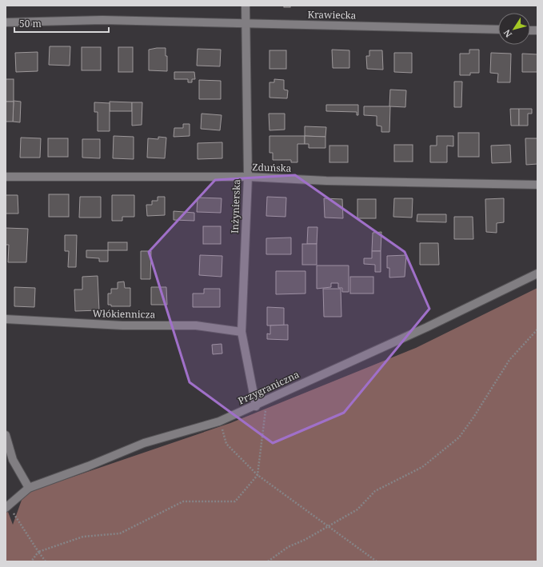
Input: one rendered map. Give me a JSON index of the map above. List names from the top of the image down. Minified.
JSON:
{"streets":{"street":["Krawiecka","Zduńska","Inżynierska","Włókiennicza","Przygraniczna"]},"crossings":[["Krawiecka","Inżynierska"],["Zduńska","Inżynierska"],["Inżynierska","Włókiennicza"],["Inżynierska","Przygraniczna"]],"scale_bar":"50 m","north":"bottom left"}
